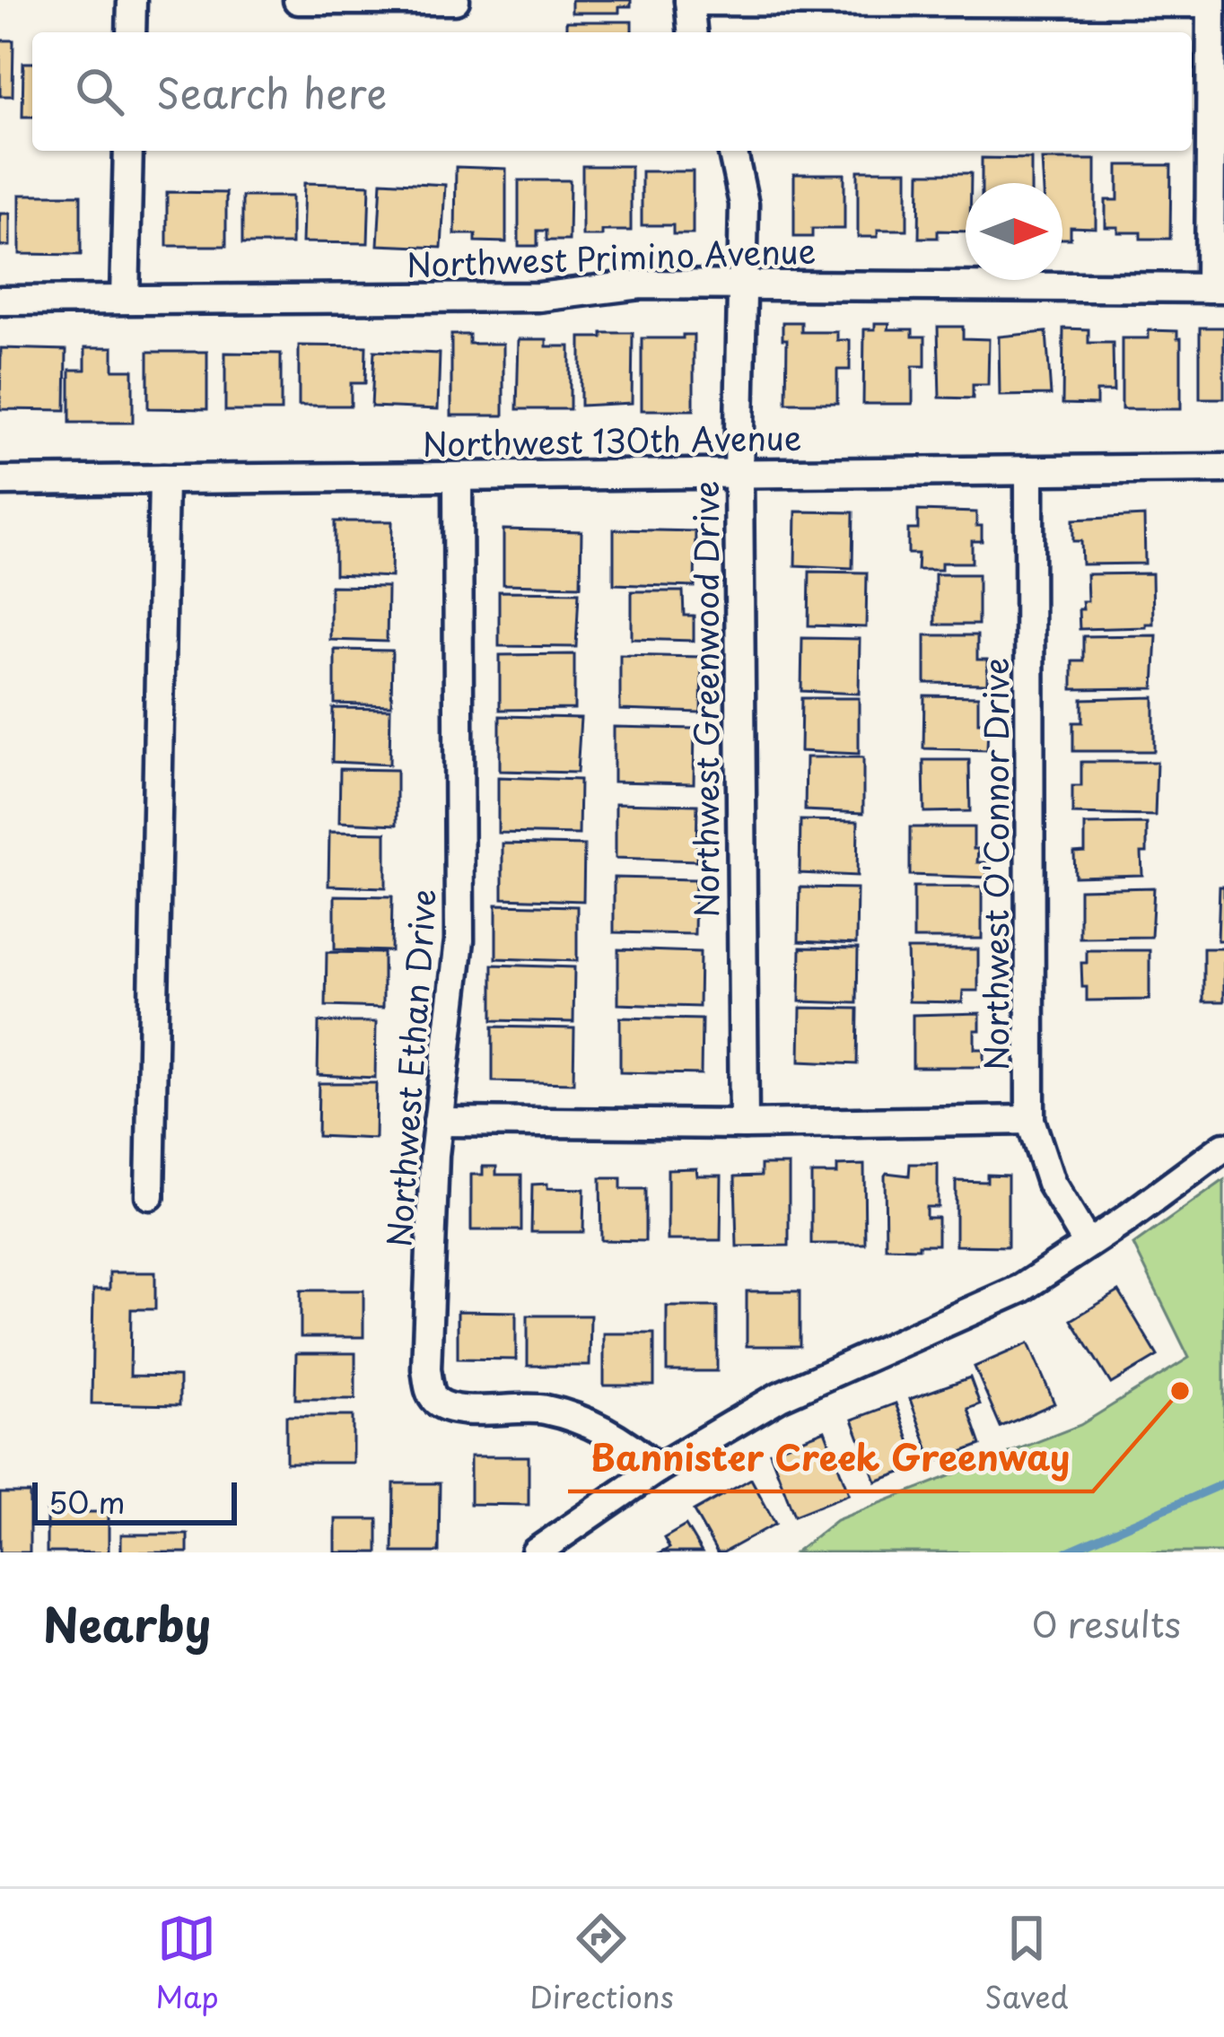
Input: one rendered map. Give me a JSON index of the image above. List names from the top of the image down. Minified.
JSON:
{"streets":{"street":["Northwest Primino Avenue","Northwest 130th Avenue","Northwest Greenwood Drive","Northwest O'Connor Drive","Northwest Ethan Drive"]},"crossings":[["Northwest Primino Avenue","Northwest Greenwood Drive"],["Northwest 130th Avenue","Northwest Greenwood Drive"],["Northwest 130th Avenue","Northwest O'Connor Drive"],["Northwest 130th Avenue","Northwest Ethan Drive"]],"places":["Bannister Creek Greenway"],"scale_bar":"50 m","north":"right","page":{"search":"Search here","scale":"50 m","heading":["Nearby","0 results"],"nav":["Map","Directions","Saved"]}}
